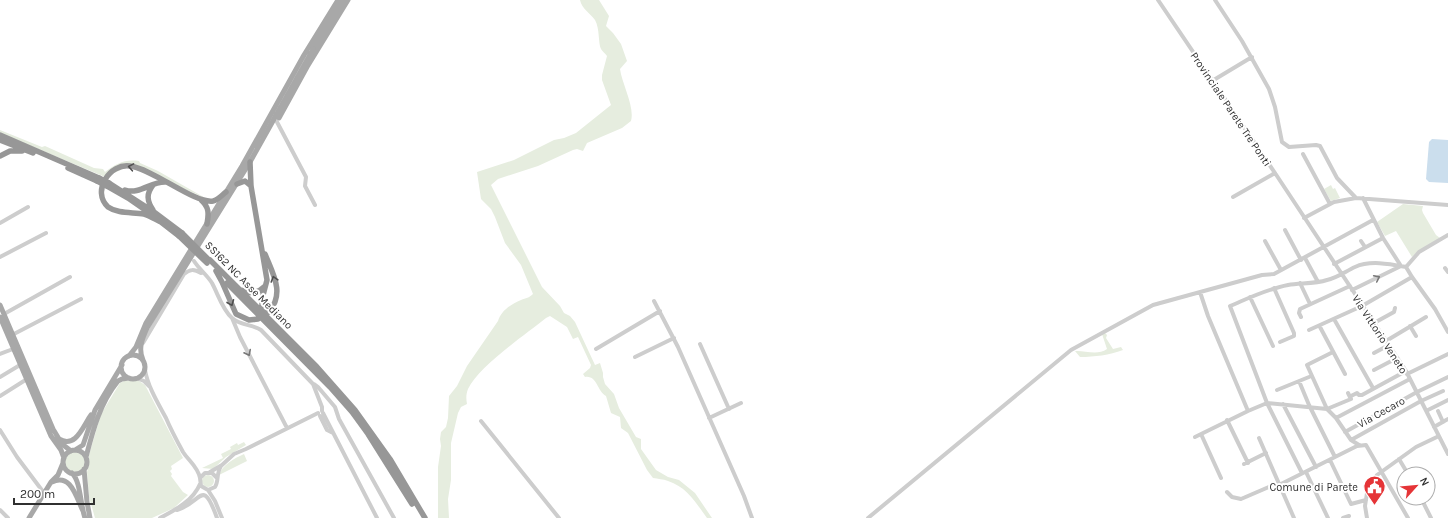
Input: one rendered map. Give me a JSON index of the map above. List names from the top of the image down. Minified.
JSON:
{"streets":{"highway":["SS162 NC Asse Mediano"],"street":["Provinciale Parete Tre Ponti","Via Vittorio Veneto","Via Cecaro"]},"crossings":[["Provinciale Parete Tre Ponti","Via Vittorio Veneto"],["Via Vittorio Veneto","Via Cecaro"]],"places":{"public building":["Comune di Parete"]},"scale_bar":"200 m","north":"top right"}
